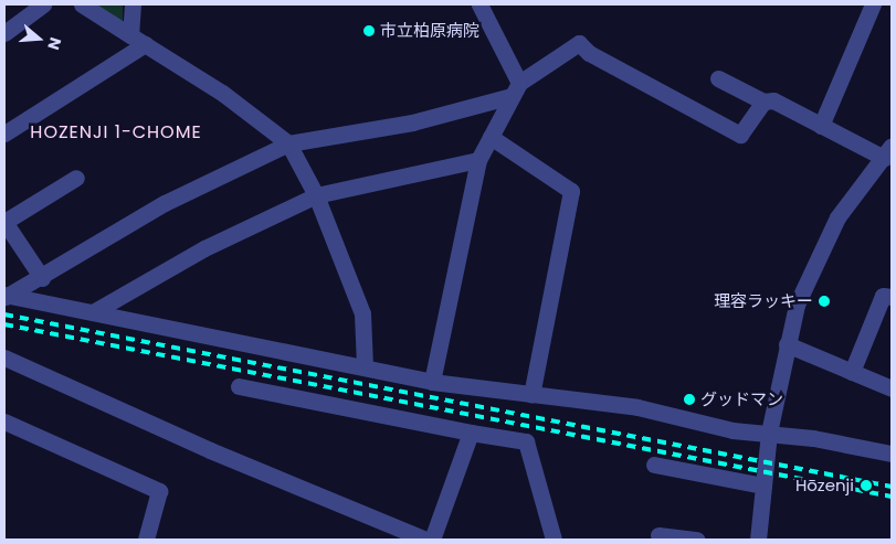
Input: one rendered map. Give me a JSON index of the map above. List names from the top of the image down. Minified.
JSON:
{"districts":["HOZENJI 1-CHOME"],"places":["市立柏原病院","理容ラッキー","グッドマン","Hōzenji"],"north":"right"}
